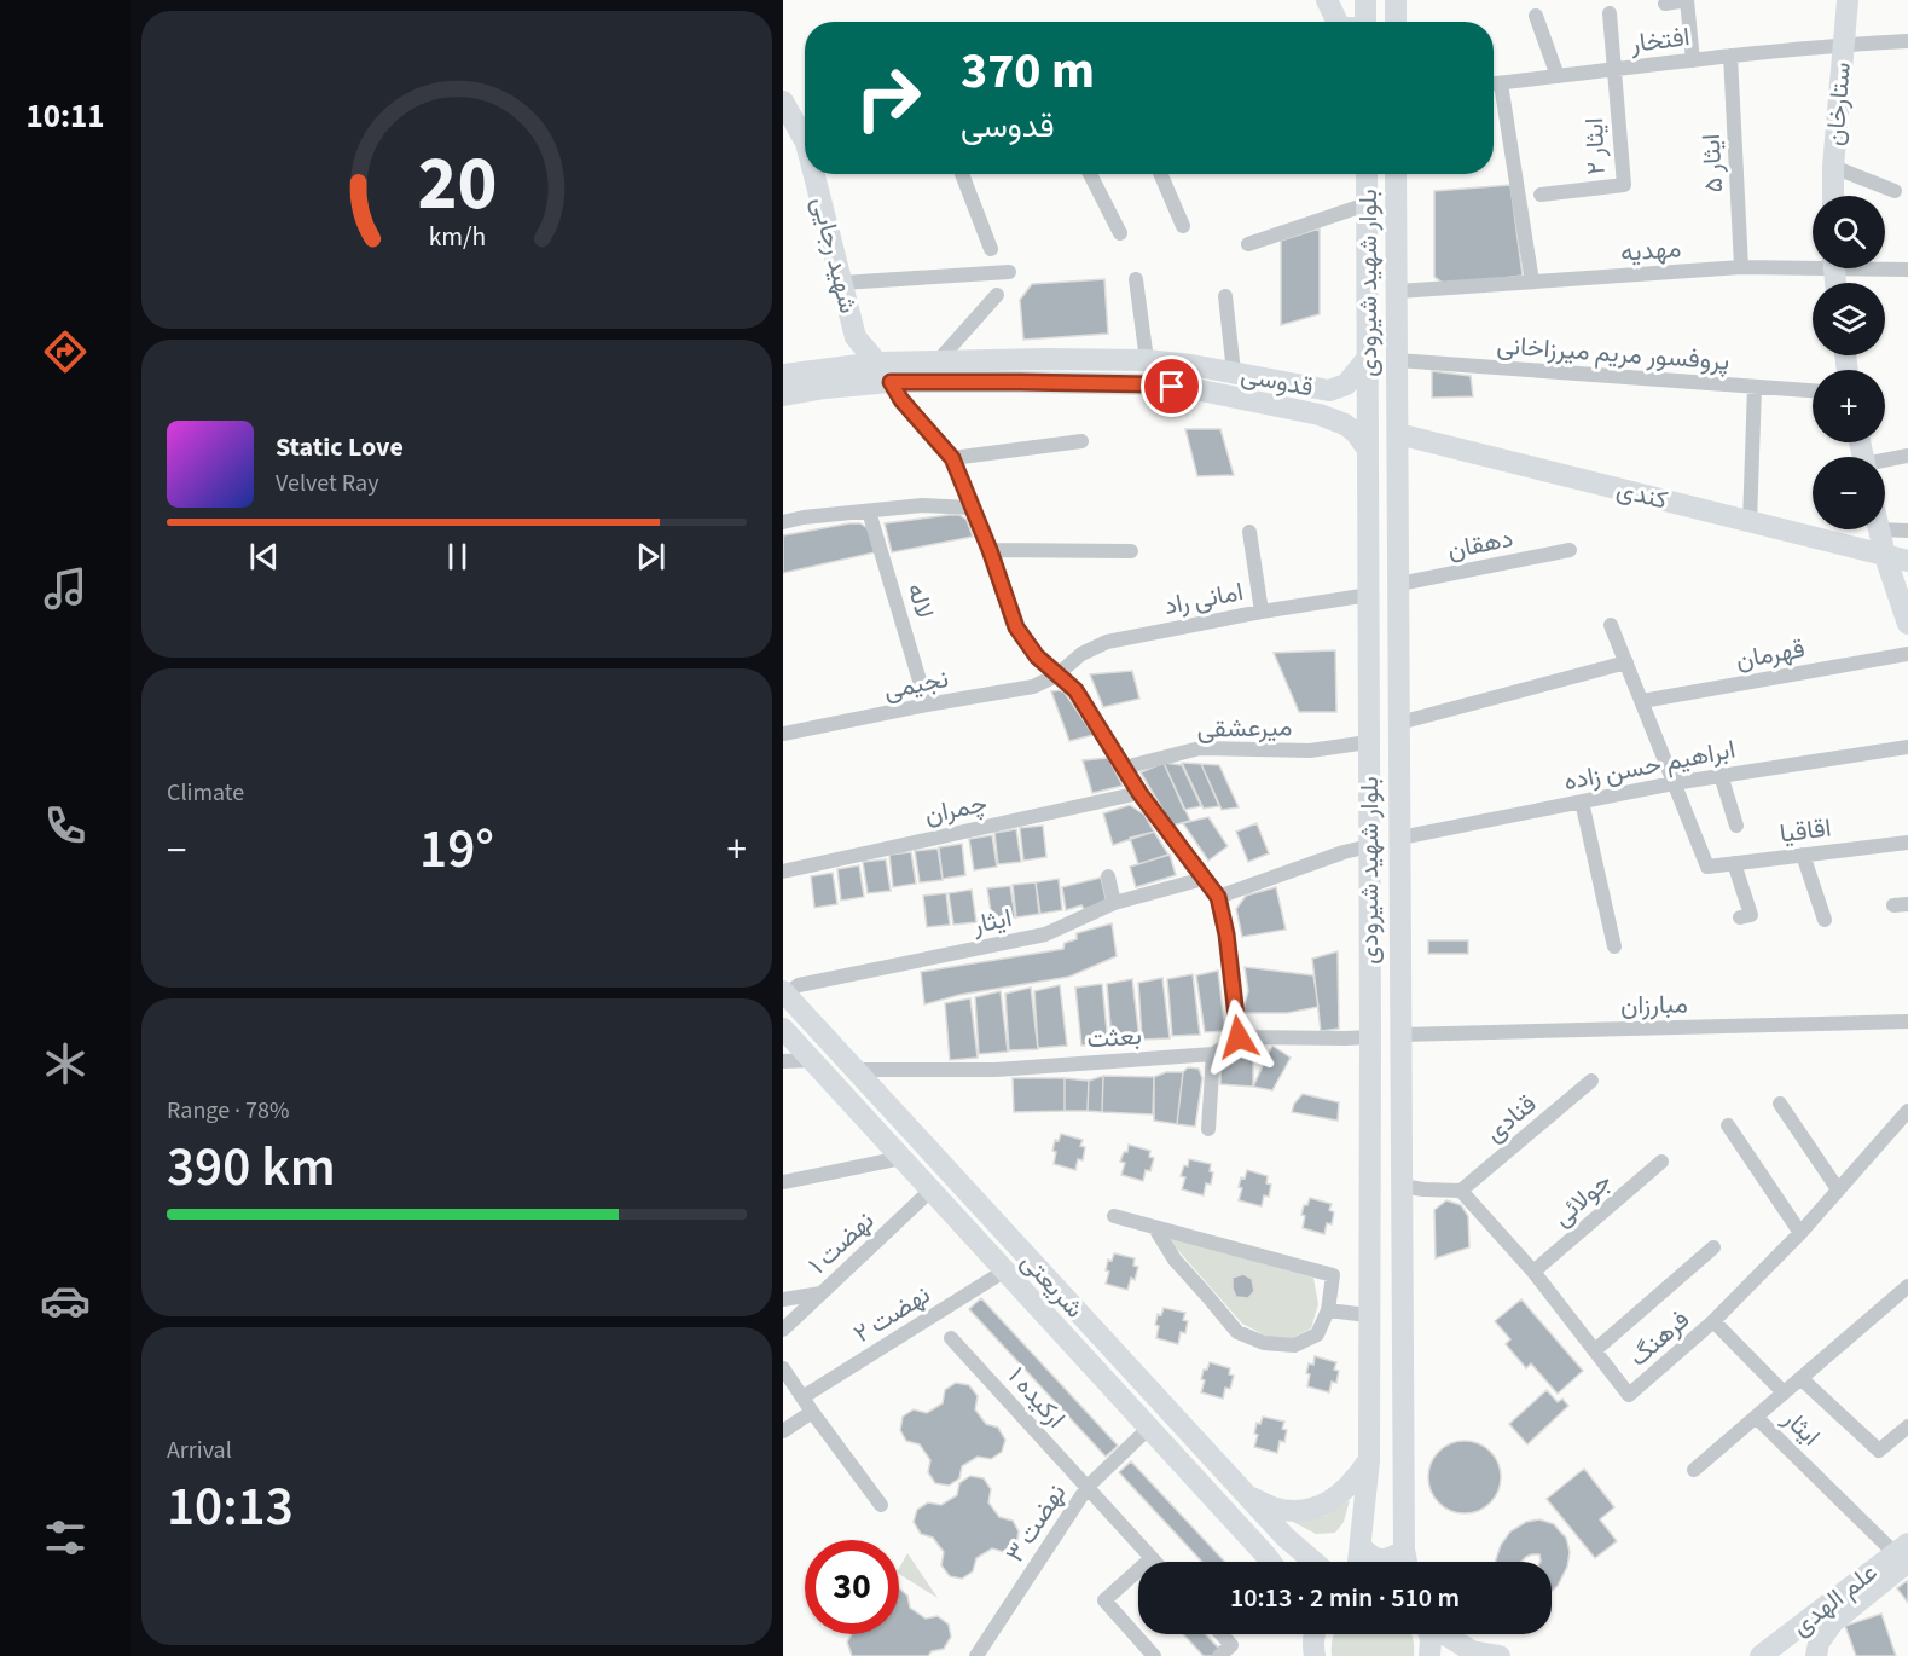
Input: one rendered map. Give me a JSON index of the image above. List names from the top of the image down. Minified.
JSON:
{"streets":{"main road":["ستارخان","شهید رجایی","بلوار شهید شیرودی","قدوسی","کندی","شریعتی","علم الهدی"],"street":["افتخار","ایثار ۲","ایثار ۵","مهدیه","پروفسور مریم میرزاخانی","دهقان","امانی راد","لاله","قهرمان","نجیمی","میرعشقی","ابراهیم حسن زاده","چمران","اقاقیا","ایثار","مبارزان","بعثت","قنادی","جولائی","نهضت ۱","نهضت ۲","فرهنگ","ارکیده ۱","نهضت ۳"]},"crossings":[["افتخار","ستارخان"],["افتخار","ایثار ۲"],["افتخار","ایثار ۵"],["ایثار ۵","مهدیه"],["مهدیه","بلوار شهید شیرودی"],["شهید رجایی","قدوسی"],["بلوار شهید شیرودی","پروفسور مریم میرزاخانی"],["بلوار شهید شیرودی","قدوسی"],["بلوار شهید شیرودی","کندی"],["بلوار شهید شیرودی","دهقان"],["بلوار شهید شیرودی","امانی راد"],["بلوار شهید شیرودی","میرعشقی"],["بلوار شهید شیرودی","ابراهیم حسن زاده"],["بلوار شهید شیرودی","مبارزان"],["امانی راد","نجیمی"],["لاله","نجیمی"],["ابراهیم حسن زاده","اقاقیا"],["ایثار","شریعتی"],["ایثار","علم الهدی"],["بعثت","شریعتی"],["قنادی","فرهنگ"],["جولائی","فرهنگ"],["نهضت ۱","شریعتی"],["شریعتی","نهضت ۲"],["شریعتی","نهضت ۳"],["ارکیده ۱","نهضت ۳"]],"page":{"tabs":"10:11","turn":["370 m","قدوسی"],"map_buttons":["+","−"],"song":["Static Love","Velvet Ray"],"tile":["Climate",["Range · 78%","390 km"],["Arrival","10:13"]],"heat":["−","19°","+"],"limit":"30","trip":"10:13 · 2 min · 510 m","gauge":["20","km/h"]}}
